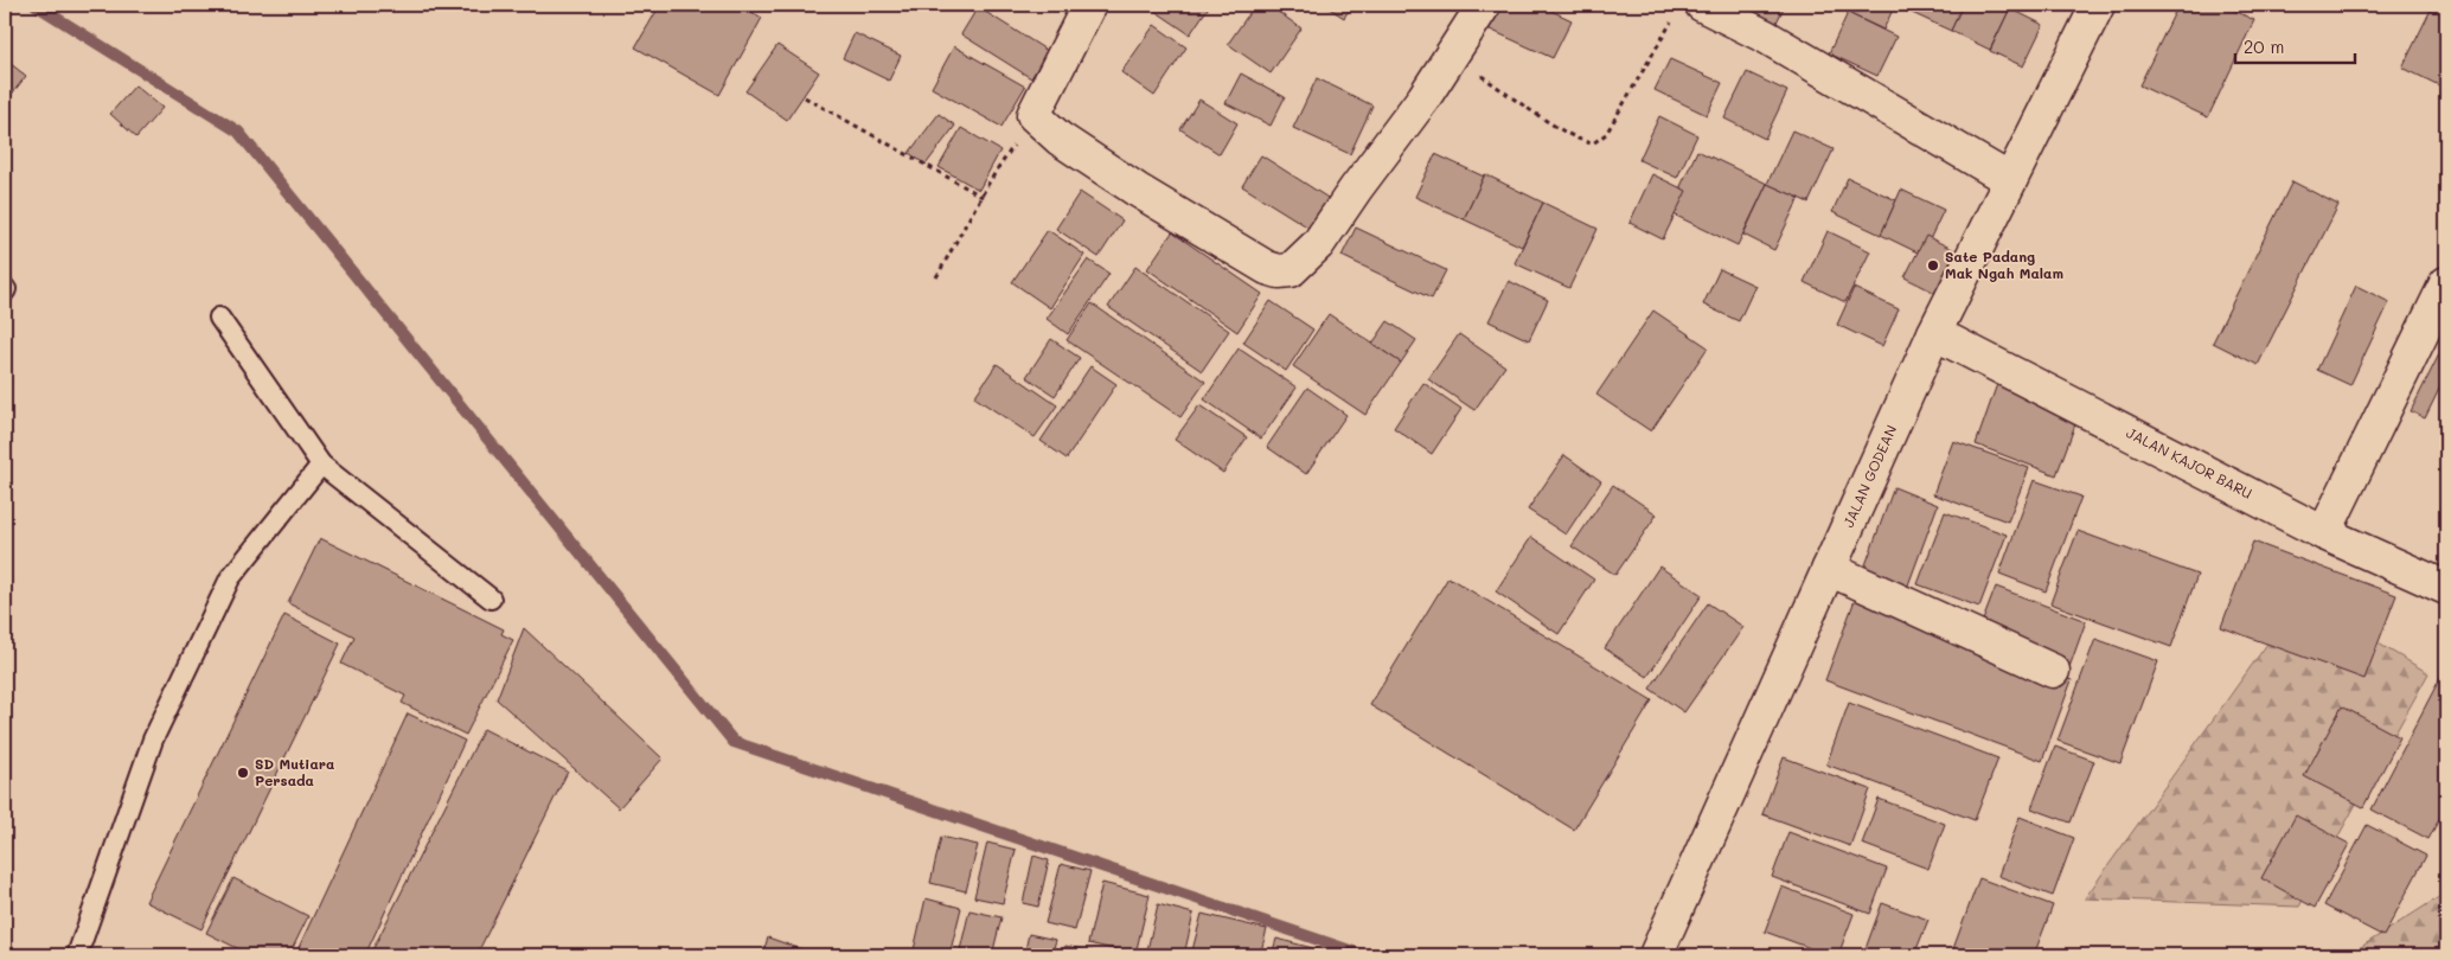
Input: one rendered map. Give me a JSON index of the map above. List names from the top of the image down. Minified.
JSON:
{"streets":{"street":["JALAN KAJOR BARU","JALAN GODEAN"]},"crossings":[["JALAN KAJOR BARU","JALAN GODEAN"]],"places":["Sate Padang Mak Ngah Malam","SD Mutiara Persada"],"scale_bar":"20 m"}
